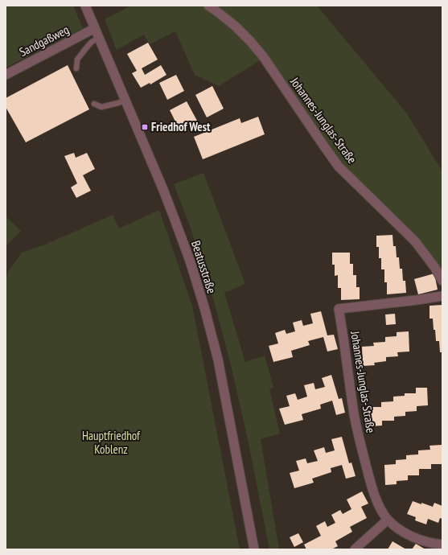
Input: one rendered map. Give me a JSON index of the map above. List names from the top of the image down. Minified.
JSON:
{"streets":{"street":["Sandgaßweg","Johannes-Junglas-Straße","Beatusstraße"]},"crossings":[["Sandgaßweg","Beatusstraße"]],"parks":["Hauptfriedhof Koblenz"],"places":{"transit":["Friedhof West"]}}
